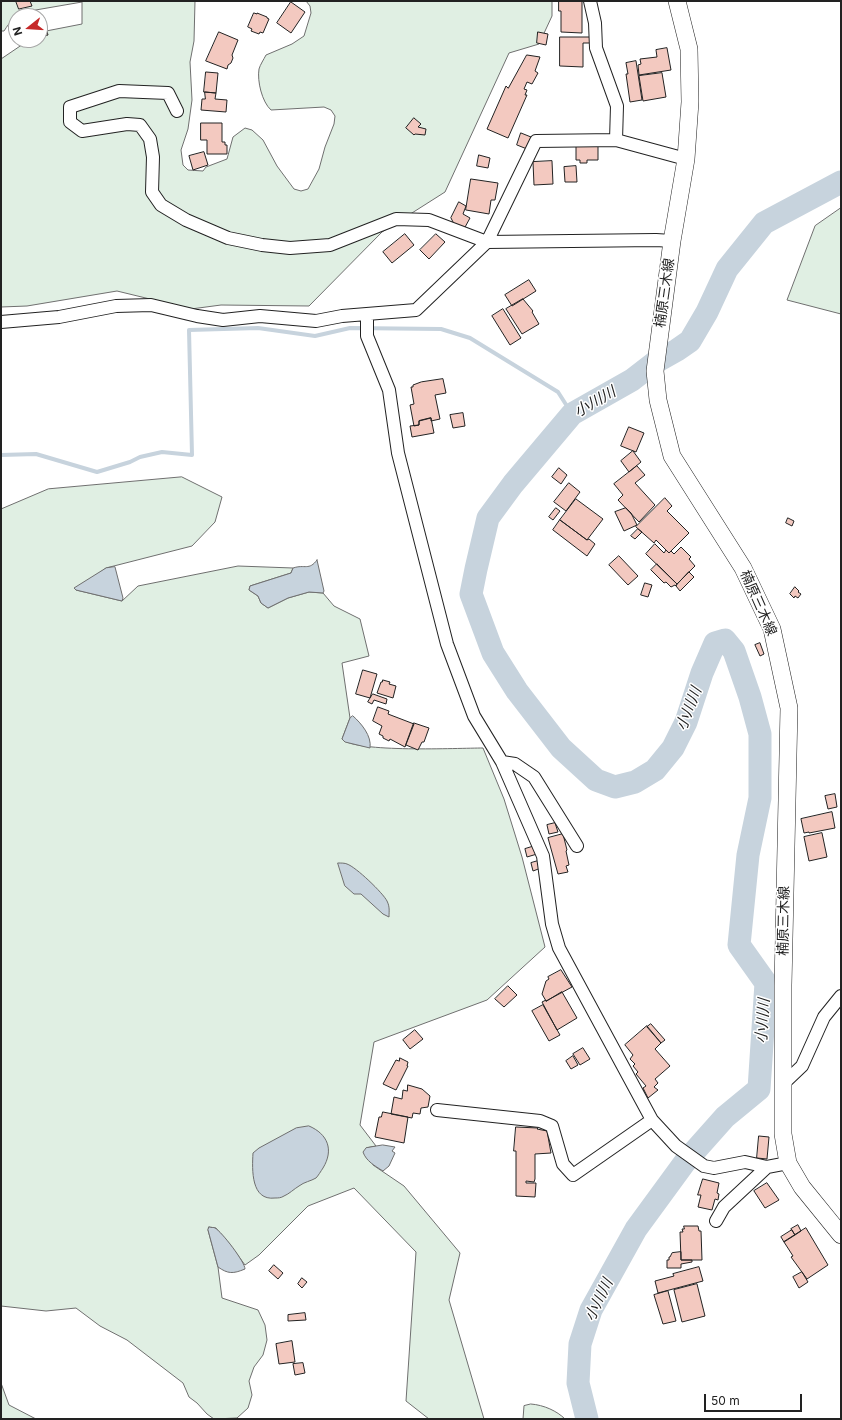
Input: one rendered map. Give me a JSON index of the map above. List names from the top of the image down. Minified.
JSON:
{"streets":{"main road":["楠原三木線"]},"water":["小川川"],"scale_bar":"50 m","north":"left"}
